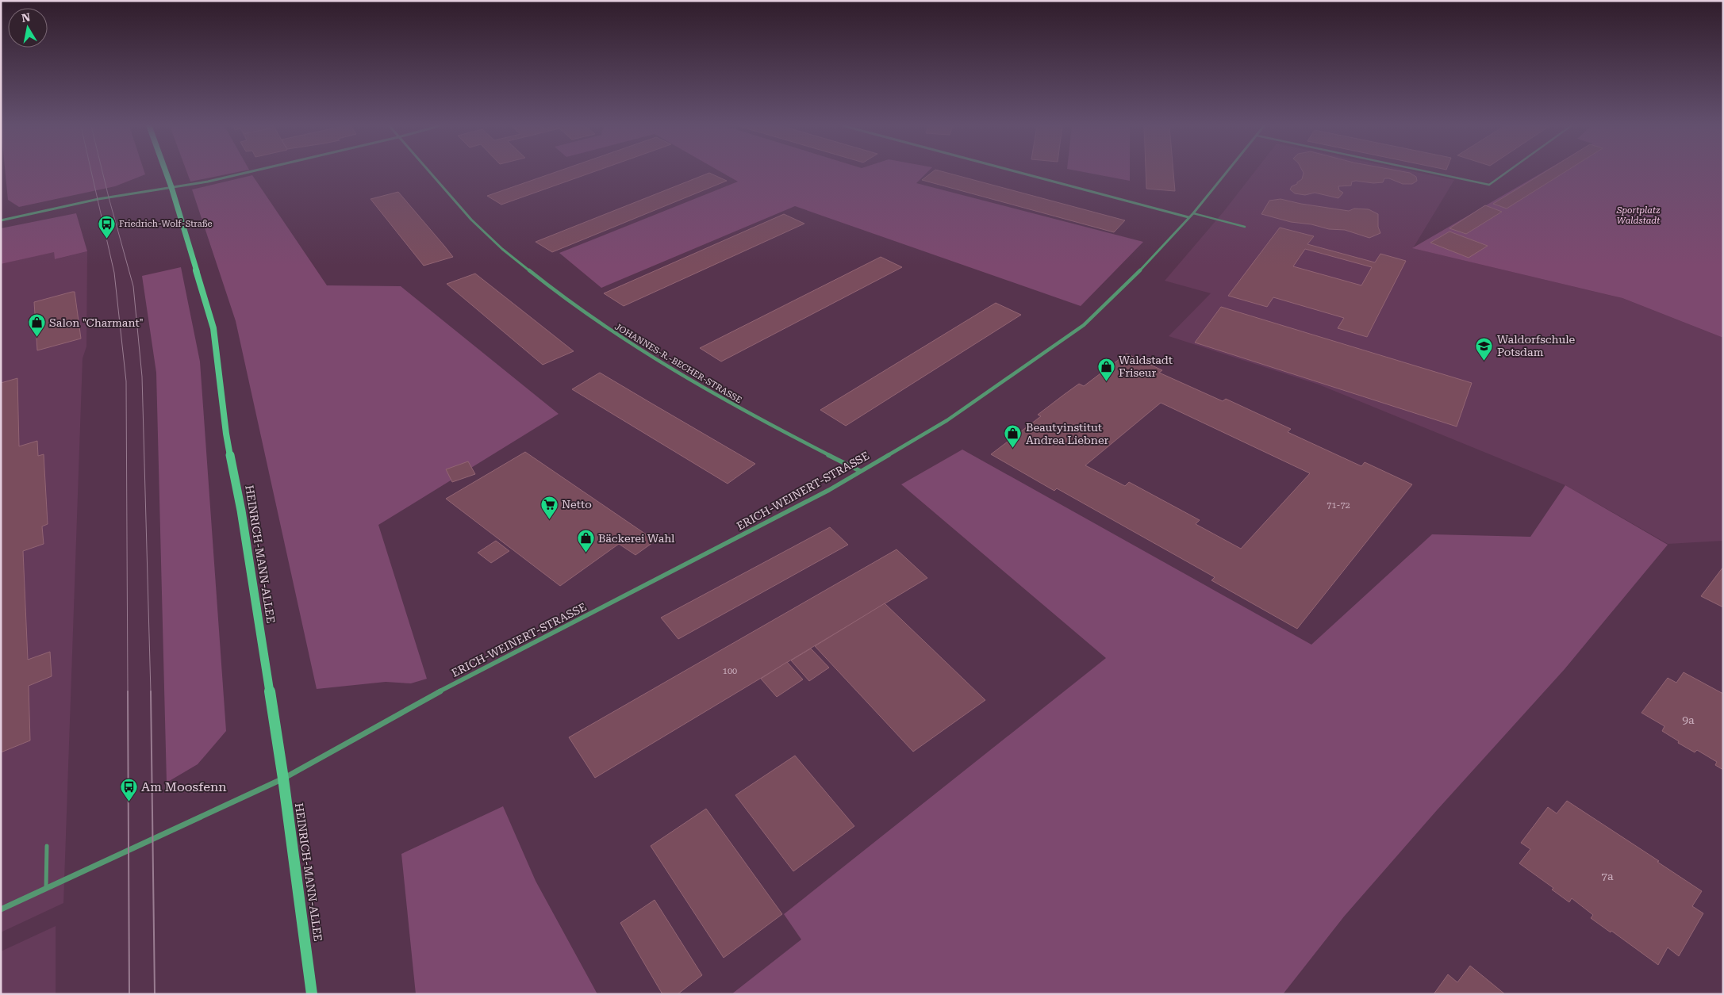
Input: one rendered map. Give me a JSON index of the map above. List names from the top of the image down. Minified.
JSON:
{"streets":{"main road":["HEINRICH-MANN-ALLEE"],"street":["JOHANNES-R.-BECHER-STRASSE","ERICH-WEINERT-STRASSE"]},"crossings":[["JOHANNES-R.-BECHER-STRASSE","ERICH-WEINERT-STRASSE"],["ERICH-WEINERT-STRASSE","HEINRICH-MANN-ALLEE"]],"parks":["Sportplatz Waldstadt"],"places":{"bus stop":["Friedrich-Wolf-Straße","Am Moosfenn"],"shop":["Salon \"Charmant\"","Waldstadt Friseur","Beautyinstitut Andrea Liebner","Bäckerei Wahl"],"school or university":["Waldorfschule Potsdam"],"supermarket":["Netto"]},"house_numbers":["71-72","100","9a","7a"],"north":"top"}
